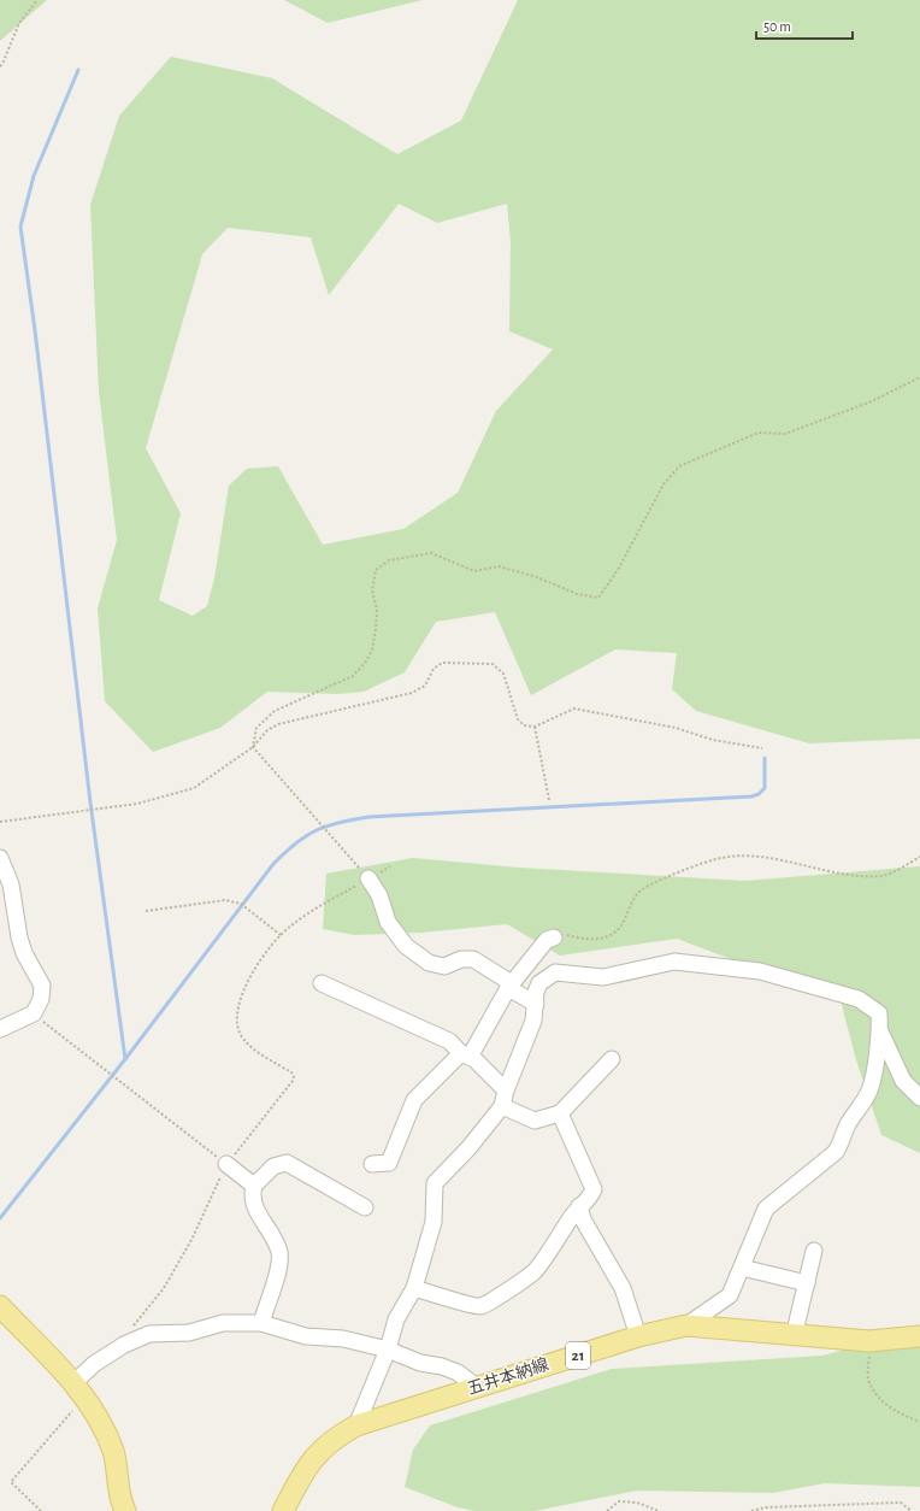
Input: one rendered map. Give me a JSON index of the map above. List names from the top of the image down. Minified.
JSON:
{"streets":{"main road":["21","五井本納線"]},"scale_bar":"50 m"}
